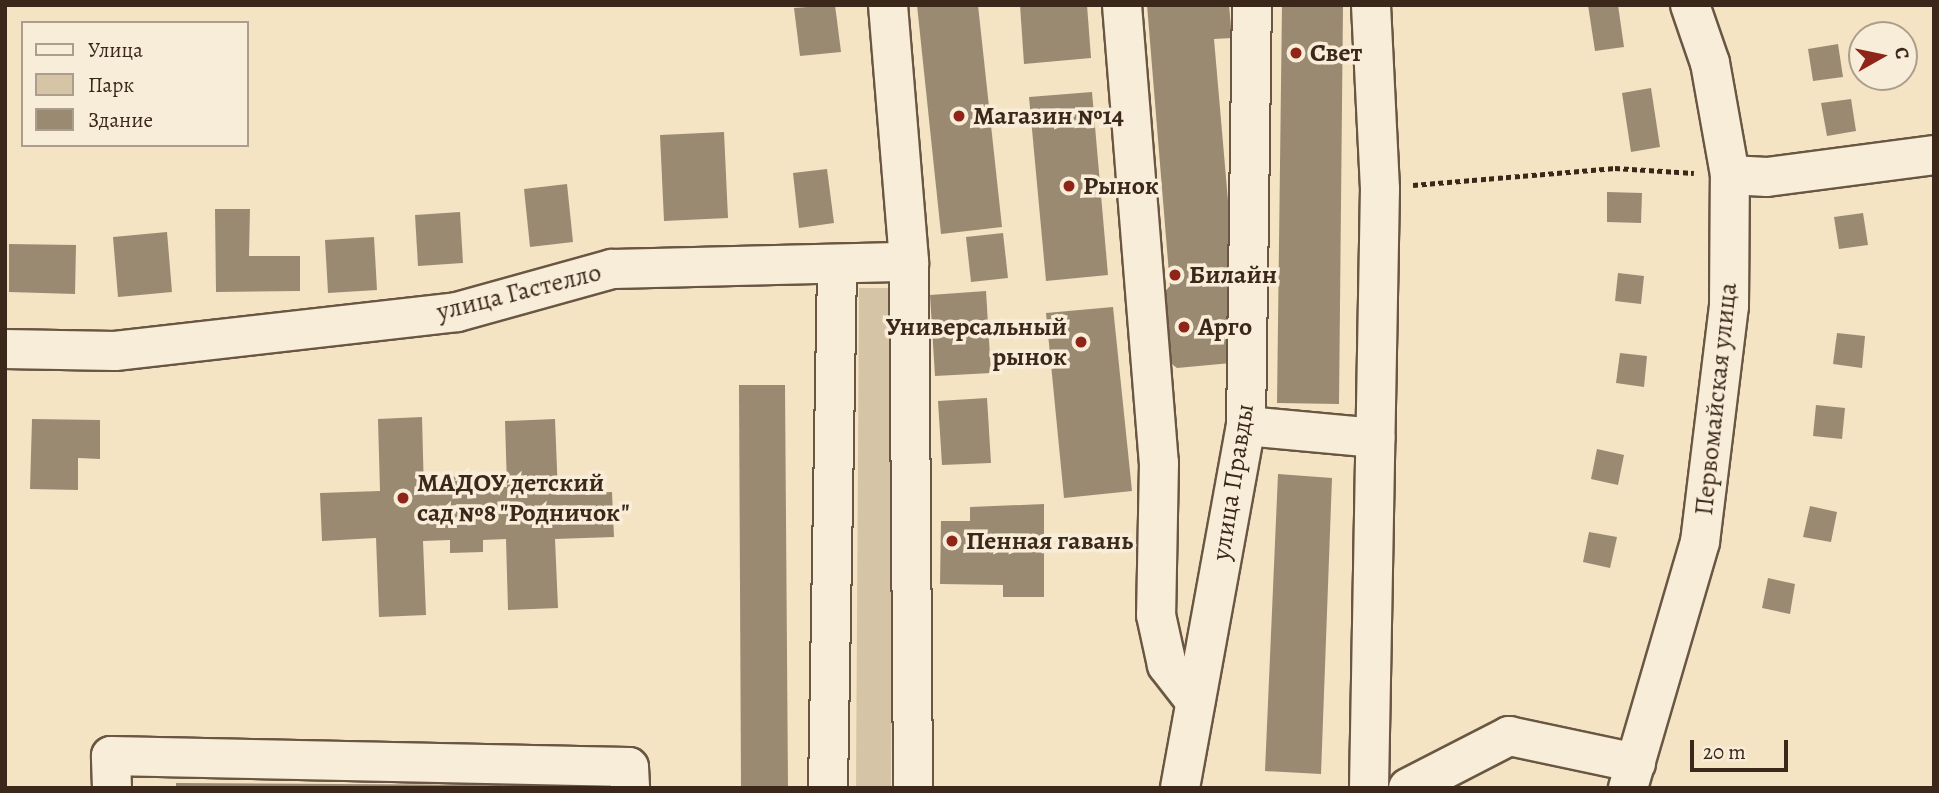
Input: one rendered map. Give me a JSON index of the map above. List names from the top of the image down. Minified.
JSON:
{"streets":{"street":["улица Гастелло","Первомайская улица","улица Правды"]},"places":["Свет","Магазин №14","Рынок","Билайн","Арго","Универсальный рынок","МАДОУ детский сад №8 \"Родничок\"","Пенная гавань"],"legend":["Улица","Парк","Здание"],"scale_bar":"20 m","north":"right"}
